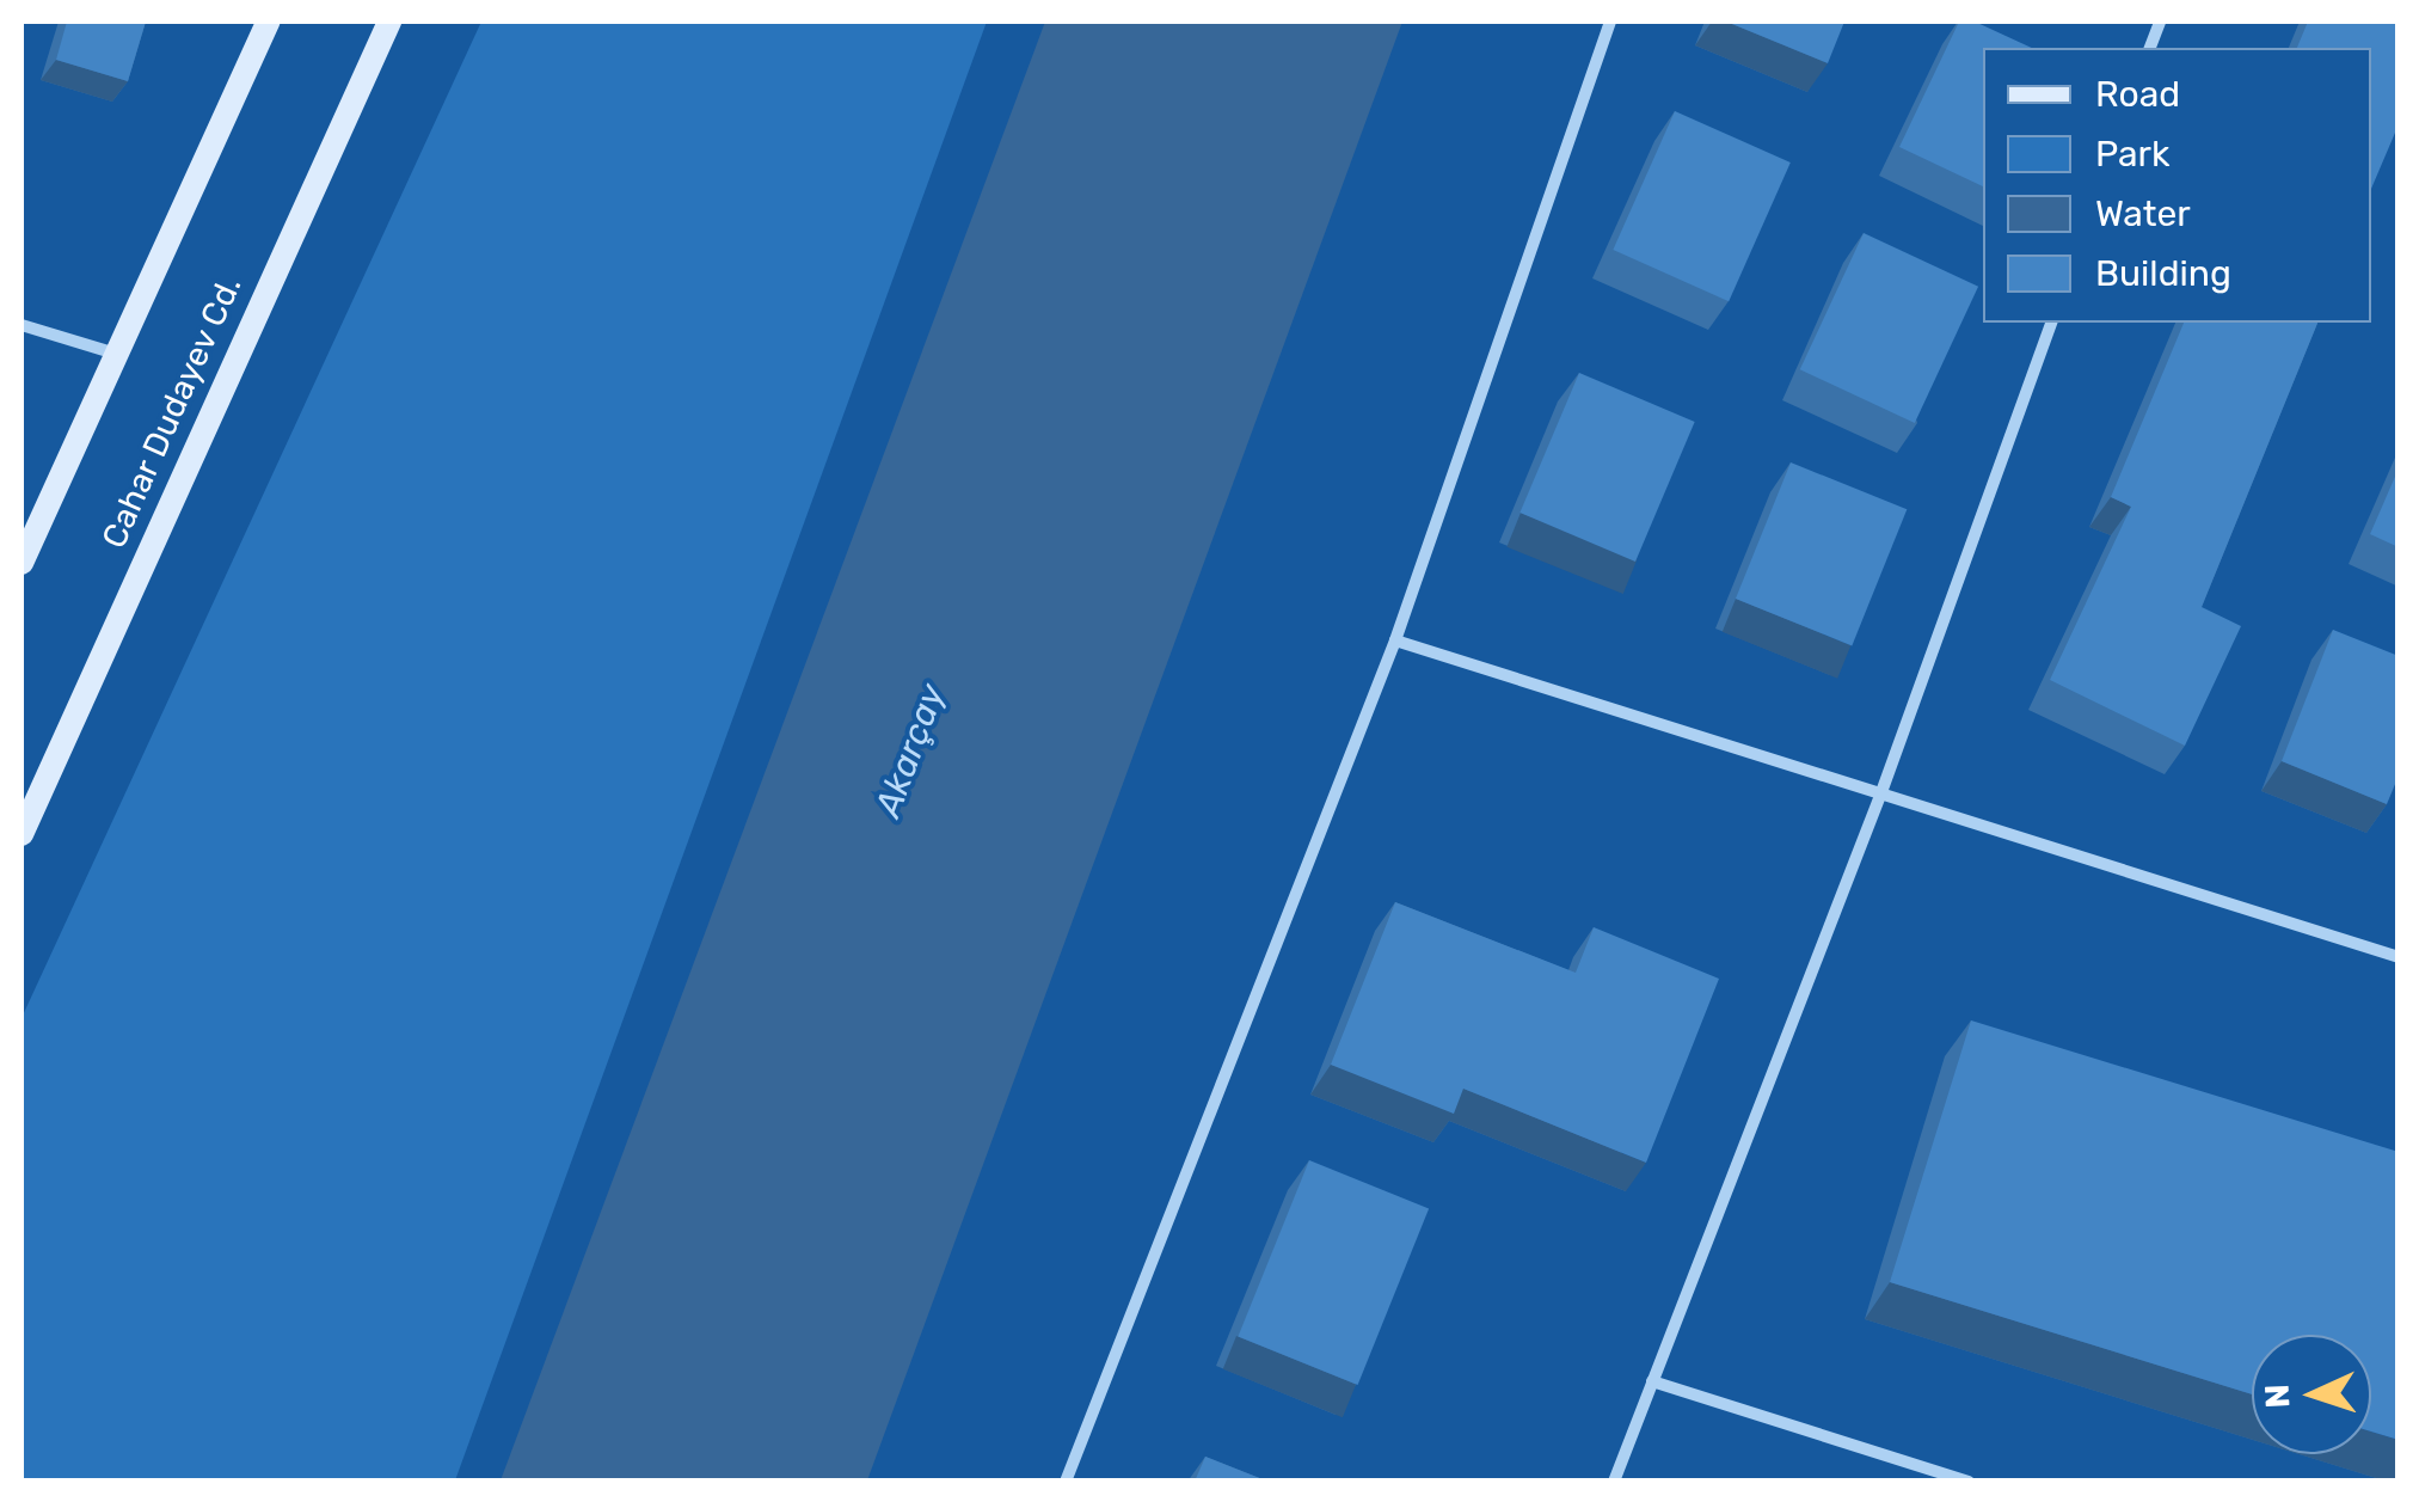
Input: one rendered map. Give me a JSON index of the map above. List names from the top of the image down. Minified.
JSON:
{"streets":{"main road":["Cahar Dudayev Cd."]},"water":["Akarçay"],"legend":["Road","Park","Water","Building"],"north":"left"}
